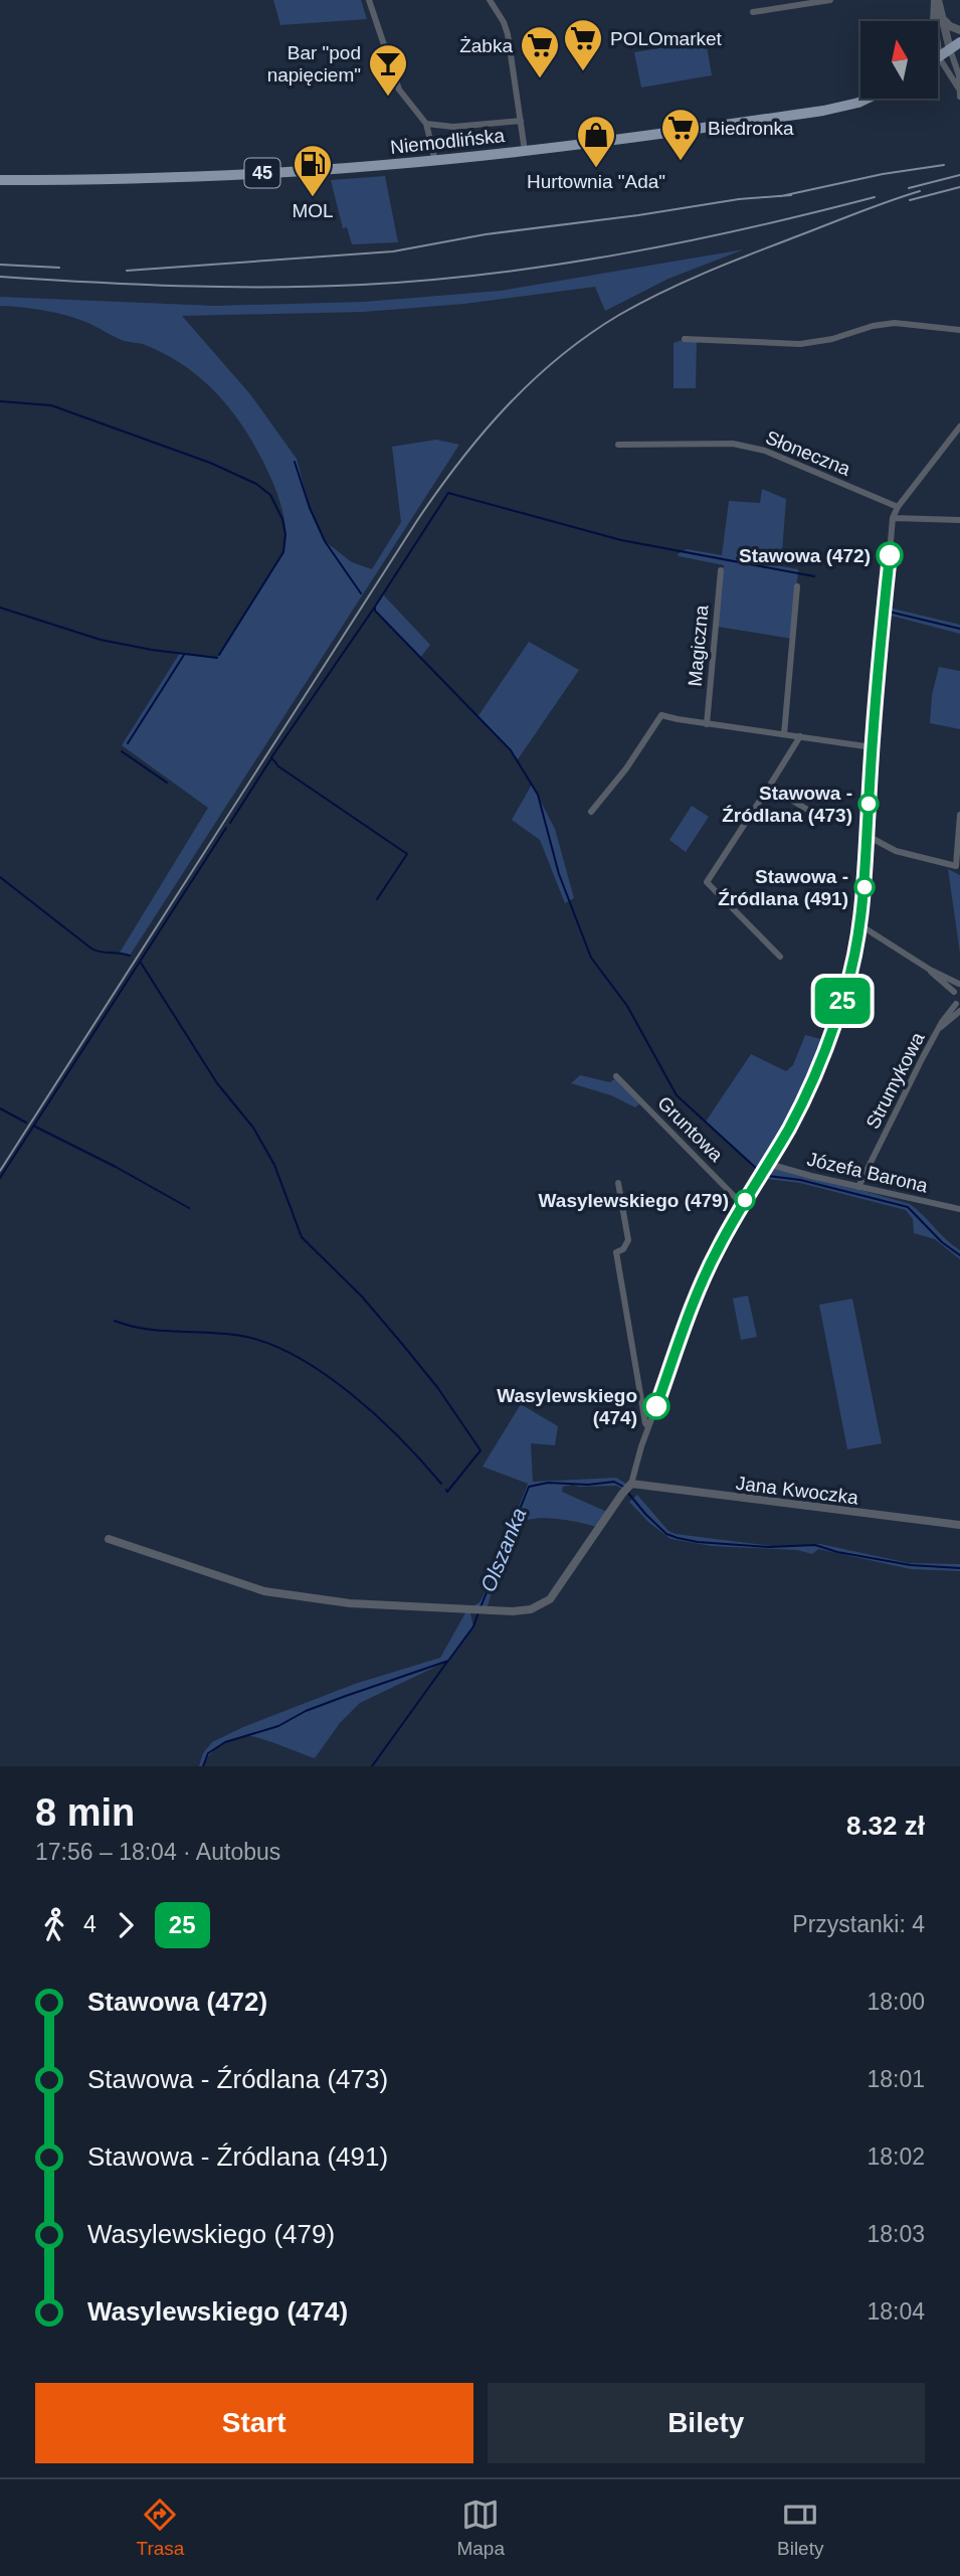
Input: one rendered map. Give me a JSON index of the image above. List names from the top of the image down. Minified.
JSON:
{"streets":{"main road":["Niemodlińska","45"],"street":["Słoneczna","Magiczna","Strumykowa","Gruntowa","Józefa Barona","Jana Kwoczka"]},"crossings":[["Strumykowa","Józefa Barona"]],"water":["Olszanka"],"places":{"supermarket":["POLOmarket","Żabka","Biedronka"],"bar":["Bar \"pod napięciem\""],"shop":["Hurtownia \"Ada\""],"fuel station":["MOL"],"other":["Stawowa (472)","Stawowa - Źródlana (473)","Stawowa - Źródlana (491)","Wasylewskiego (479)","Wasylewskiego (474)"]},"lines":["bus line 25"],"north":"top","page":{"on_map":"25","heading":["8 min","17:56 – 18:04 · Autobus","8.32 zł"],"legs":["4","25","Przystanki: 4"],"list":[{"name":"Stawowa (472)","value":"18:00"},{"name":"Stawowa - Źródlana (473)","value":"18:01"},{"name":"Stawowa - Źródlana (491)","value":"18:02"},{"name":"Wasylewskiego (479)","value":"18:03"},{"name":"Wasylewskiego (474)","value":"18:04"}],"buttons":["Start","Bilety"],"tabs":["Trasa","Mapa","Bilety"]}}
